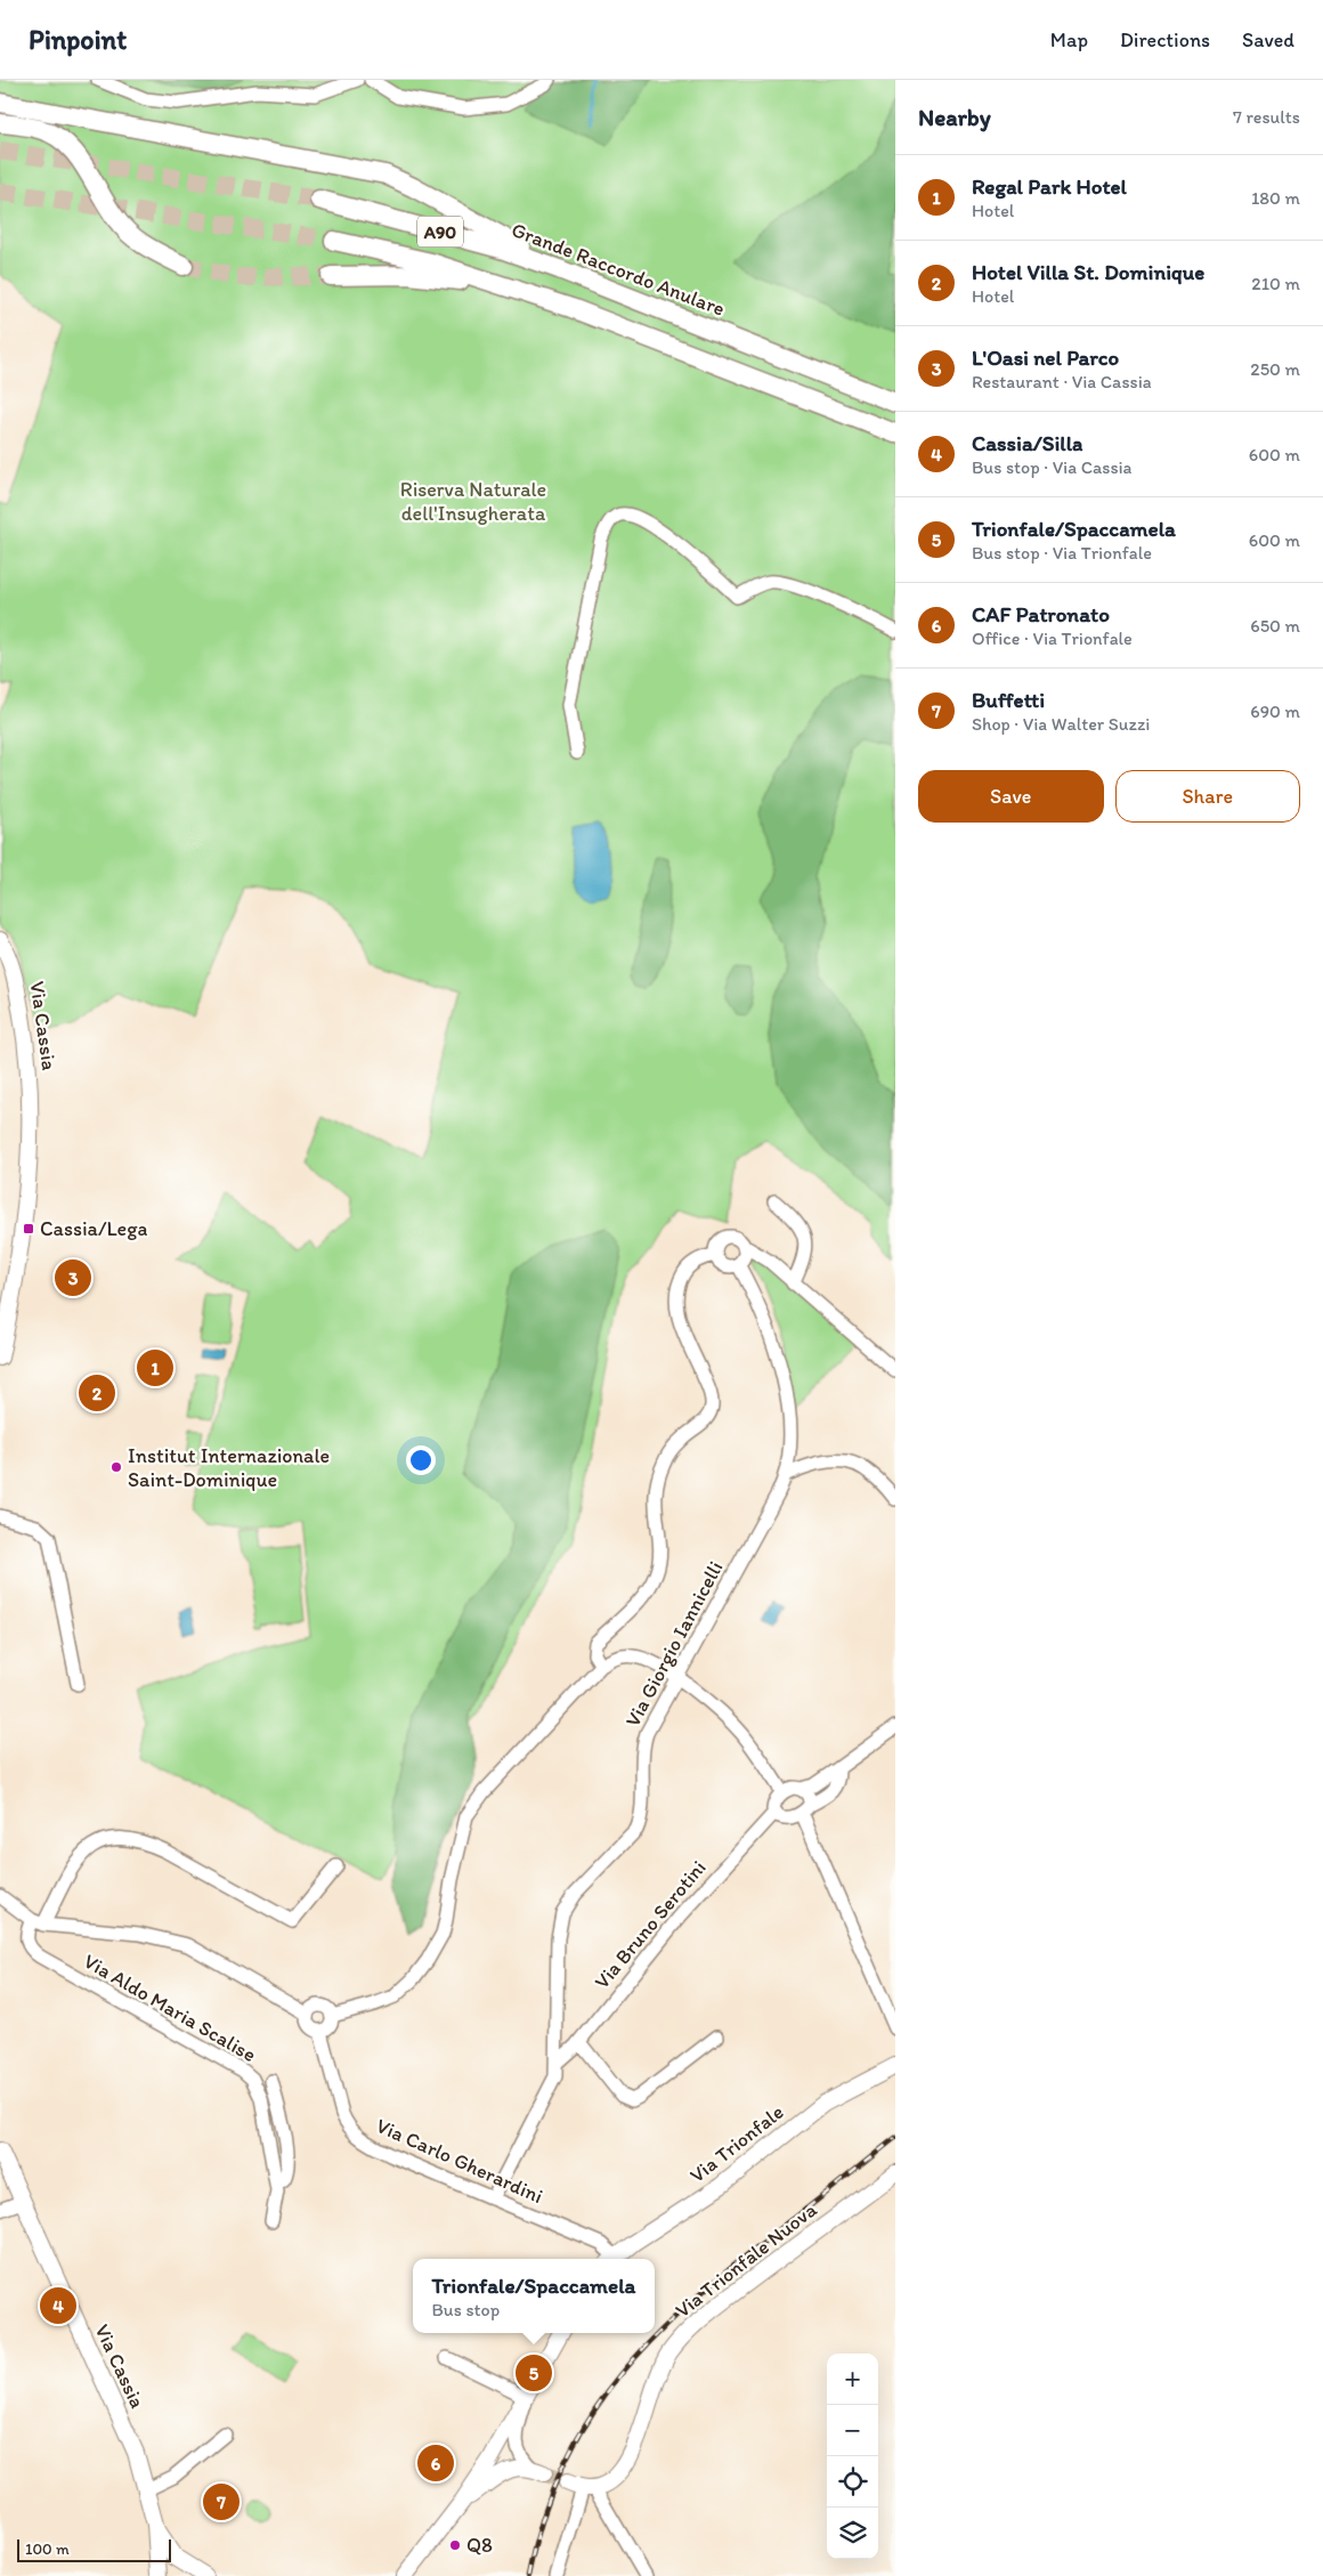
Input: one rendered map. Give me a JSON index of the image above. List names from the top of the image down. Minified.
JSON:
{"streets":{"highway":["A90","Grande Raccordo Anulare"],"main road":["Via Cassia","Via Trionfale","Via Trionfale Nuova"],"street":["Via Giorgio Iannicelli","Via Bruno Serotini","Via Aldo Maria Scalise","Via Carlo Gherardini"]},"crossings":[["Via Giorgio Iannicelli","Via Bruno Serotini"],["Via Giorgio Iannicelli","Via Carlo Gherardini"]],"parks":["Riserva Naturale dell'Insugherata"],"places":{"transit":["Cassia/Lega"],"other":["Institut Internazionale Saint-Dominique","Q8"]},"scale_bar":"100 m","page":{"header":"Pinpoint","nav":["Map","Directions","Saved"],"heading":["Nearby","7 results"],"list":[{"mark":"1","name":"Regal Park Hotel","note":"Hotel","value":"180 m"},{"mark":"2","name":"Hotel Villa St. Dominique","note":"Hotel","value":"210 m"},{"mark":"3","name":"L'Oasi nel Parco","note":"Restaurant · Via Cassia","value":"250 m"},{"mark":"4","name":"Cassia/Silla","note":"Bus stop · Via Cassia","value":"600 m"},{"mark":"5","name":"Trionfale/Spaccamela","note":"Bus stop · Via Trionfale","value":"600 m"},{"mark":"6","name":"CAF Patronato","note":"Office · Via Trionfale","value":"650 m"},{"mark":"7","name":"Buffetti","note":"Shop · Via Walter Suzzi","value":"690 m"}],"buttons":["Save","Share"],"pins":["3","1","2","4","5","6","7"],"popup":["Trionfale/Spaccamela","Bus stop"],"map_buttons":["+","−"],"scale":"100 m"}}
